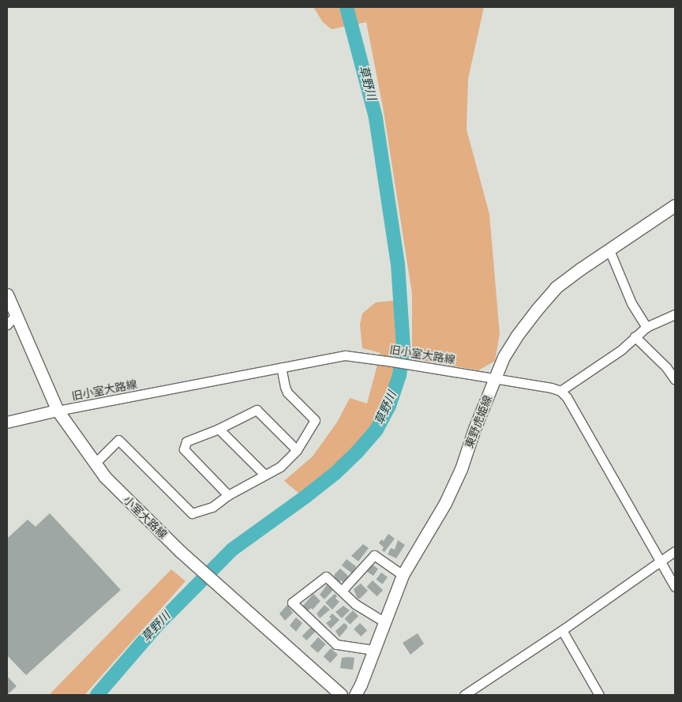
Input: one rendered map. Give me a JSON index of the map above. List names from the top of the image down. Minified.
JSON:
{"streets":{"main road":["東野虎姫線","小室大路線"],"street":["旧小室大路線"]},"crossings":[["旧小室大路線","東野虎姫線"],["旧小室大路線","小室大路線"]],"water":["草野川"]}
